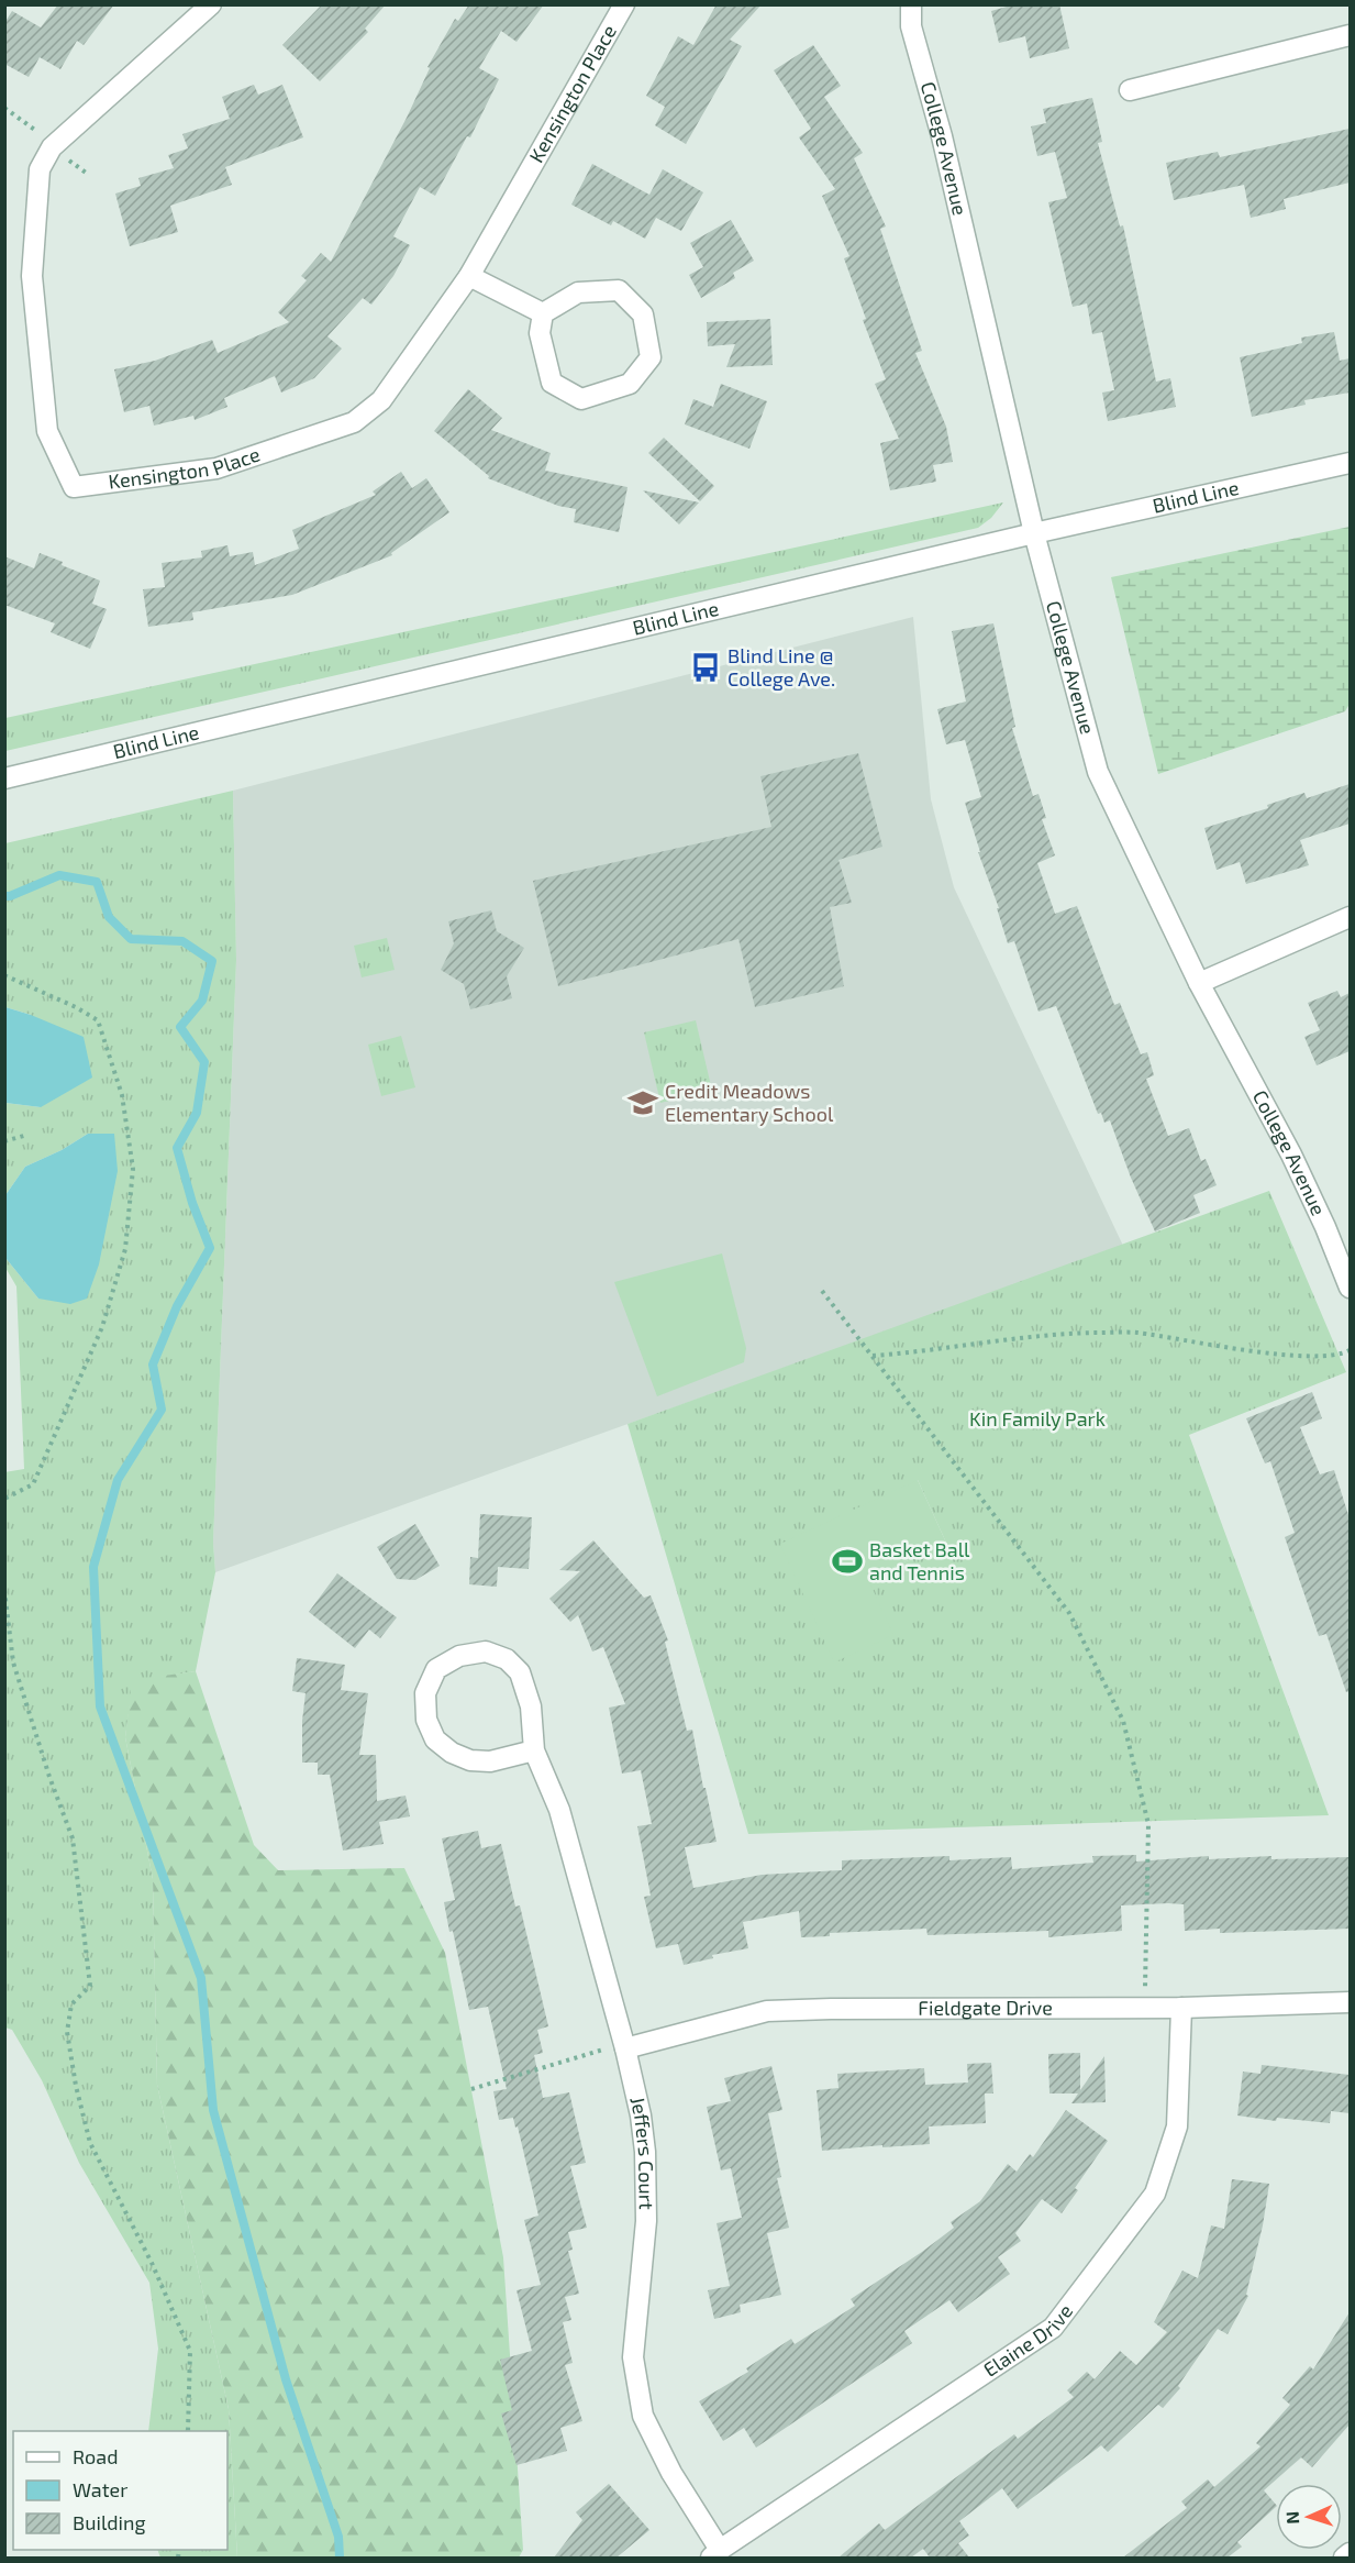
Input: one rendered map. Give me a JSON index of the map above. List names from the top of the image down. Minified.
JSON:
{"streets":{"street":["Kensington Place","College Avenue","Blind Line","Fieldgate Drive","Jeffers Court","Elaine Drive"]},"crossings":[["College Avenue","Blind Line"],["Fieldgate Drive","Jeffers Court"],["Fieldgate Drive","Elaine Drive"],["Jeffers Court","Elaine Drive"]],"parks":["Kin Family Park"],"places":{"bus stop":["Blind Line @ College Ave."],"school or university":["Credit Meadows Elementary School"],"sports":["Basket Ball and Tennis"]},"legend":["Road","Water","Building"],"north":"left"}
